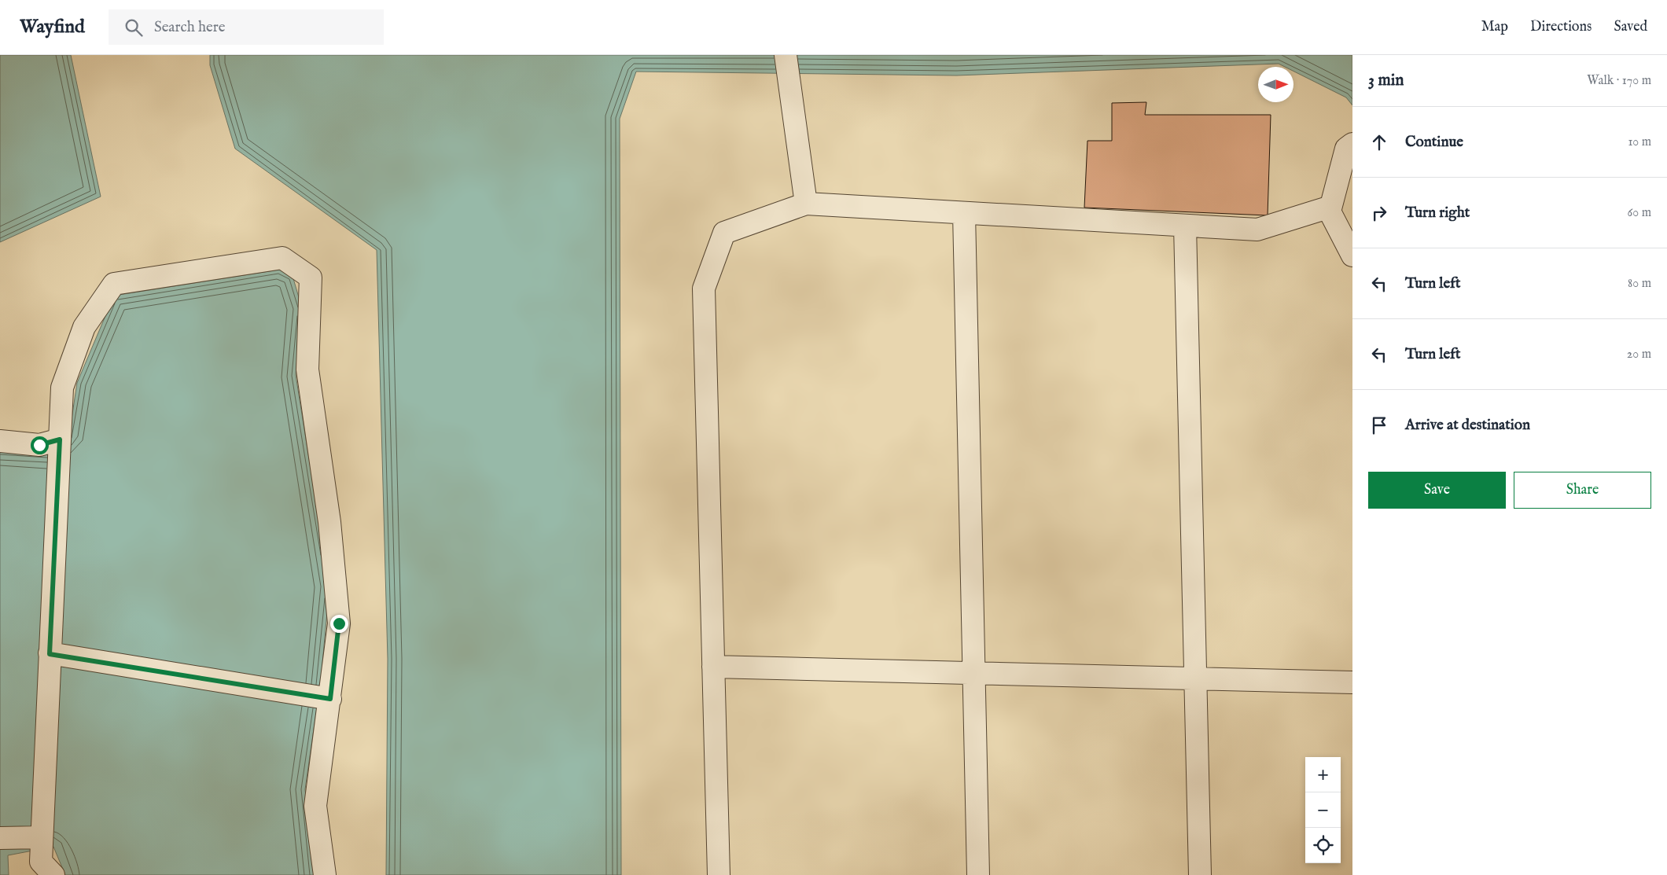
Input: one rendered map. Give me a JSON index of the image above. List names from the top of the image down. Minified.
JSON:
{"north":"right","page":{"header":"Wayfind","search":"Search here","nav":["Map","Directions","Saved"],"heading":["3 min","Walk · 170 m"],"list":[["Continue","10 m"],["Turn right","60 m"],["Turn left","80 m"],["Turn left","20 m"],"Arrive at destination"],"buttons":["Save","Share"],"map_buttons":["+","−"]}}
